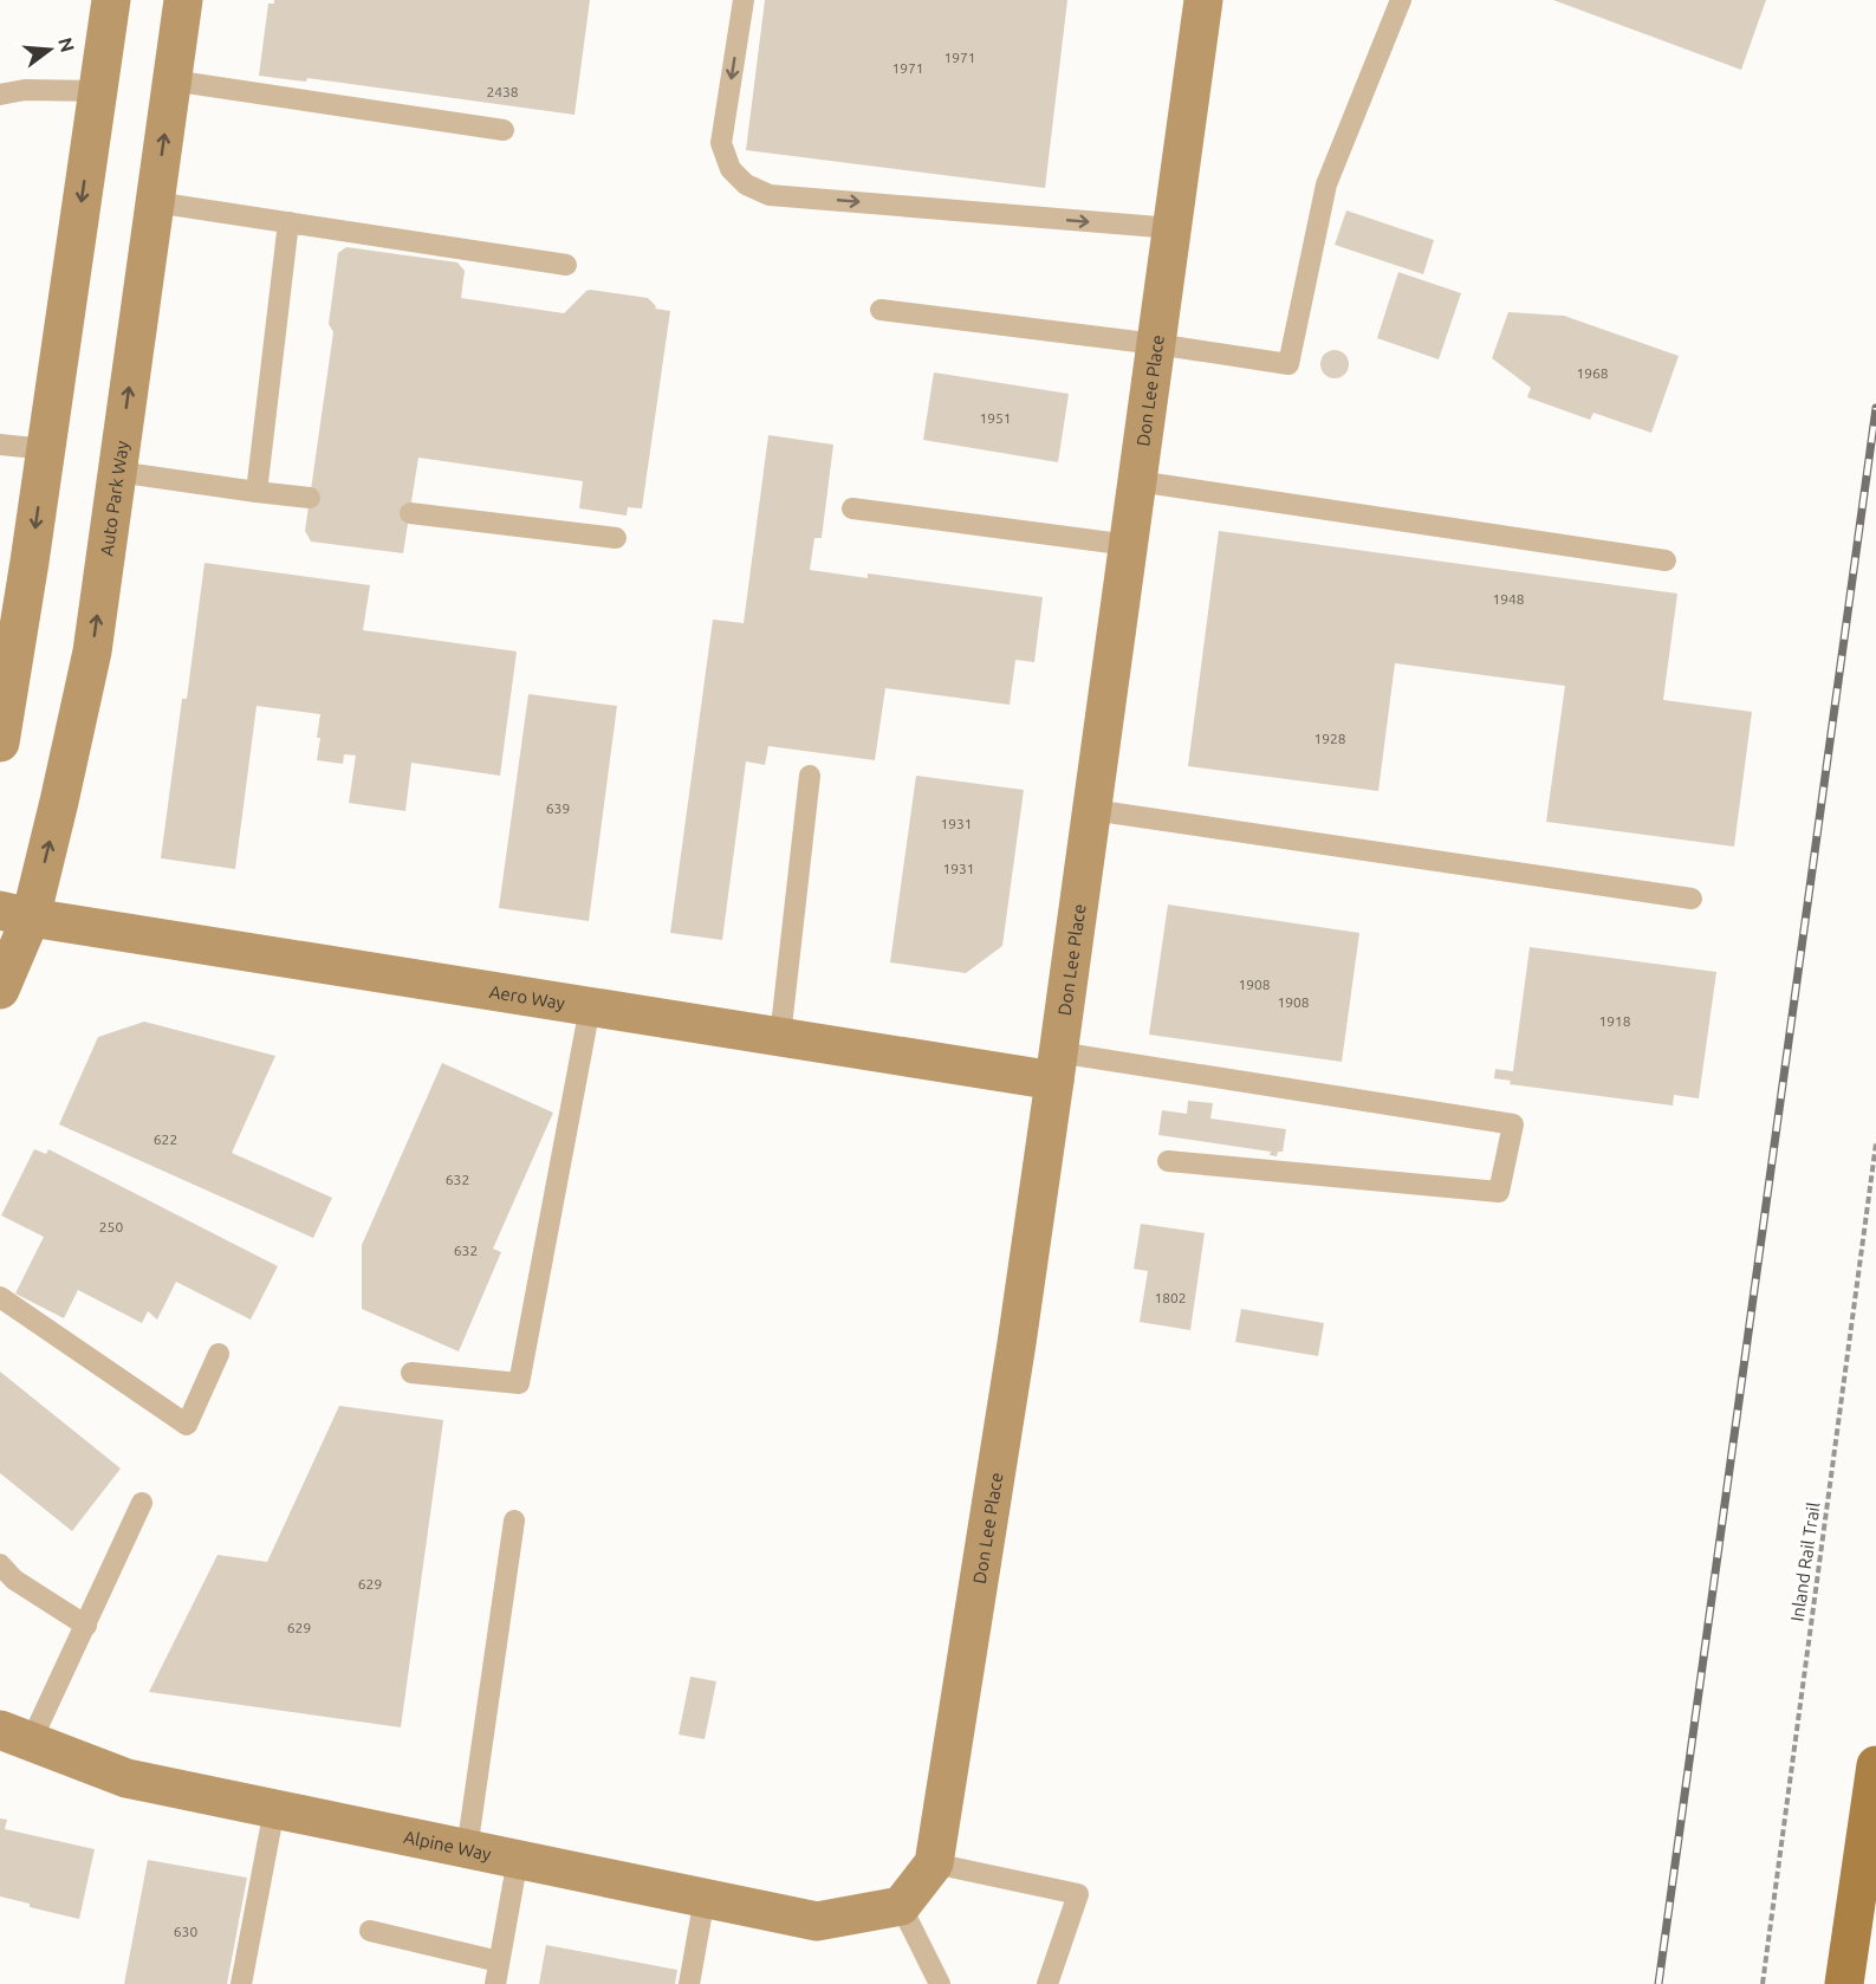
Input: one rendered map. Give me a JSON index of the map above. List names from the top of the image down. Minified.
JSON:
{"streets":{"street":["Don Lee Place","Auto Park Way","Aero Way","Alpine Way"],"path":["Inland Rail Trail"]},"crossings":[["Don Lee Place","Aero Way"],["Don Lee Place","Alpine Way"],["Auto Park Way","Aero Way"]],"house_numbers":["1971","1971","2438","1968","1951","1948","1928","639","1931","1931","1908","1908","1918","622","632","250","632","1802","629","629","630"],"north":"right"}
